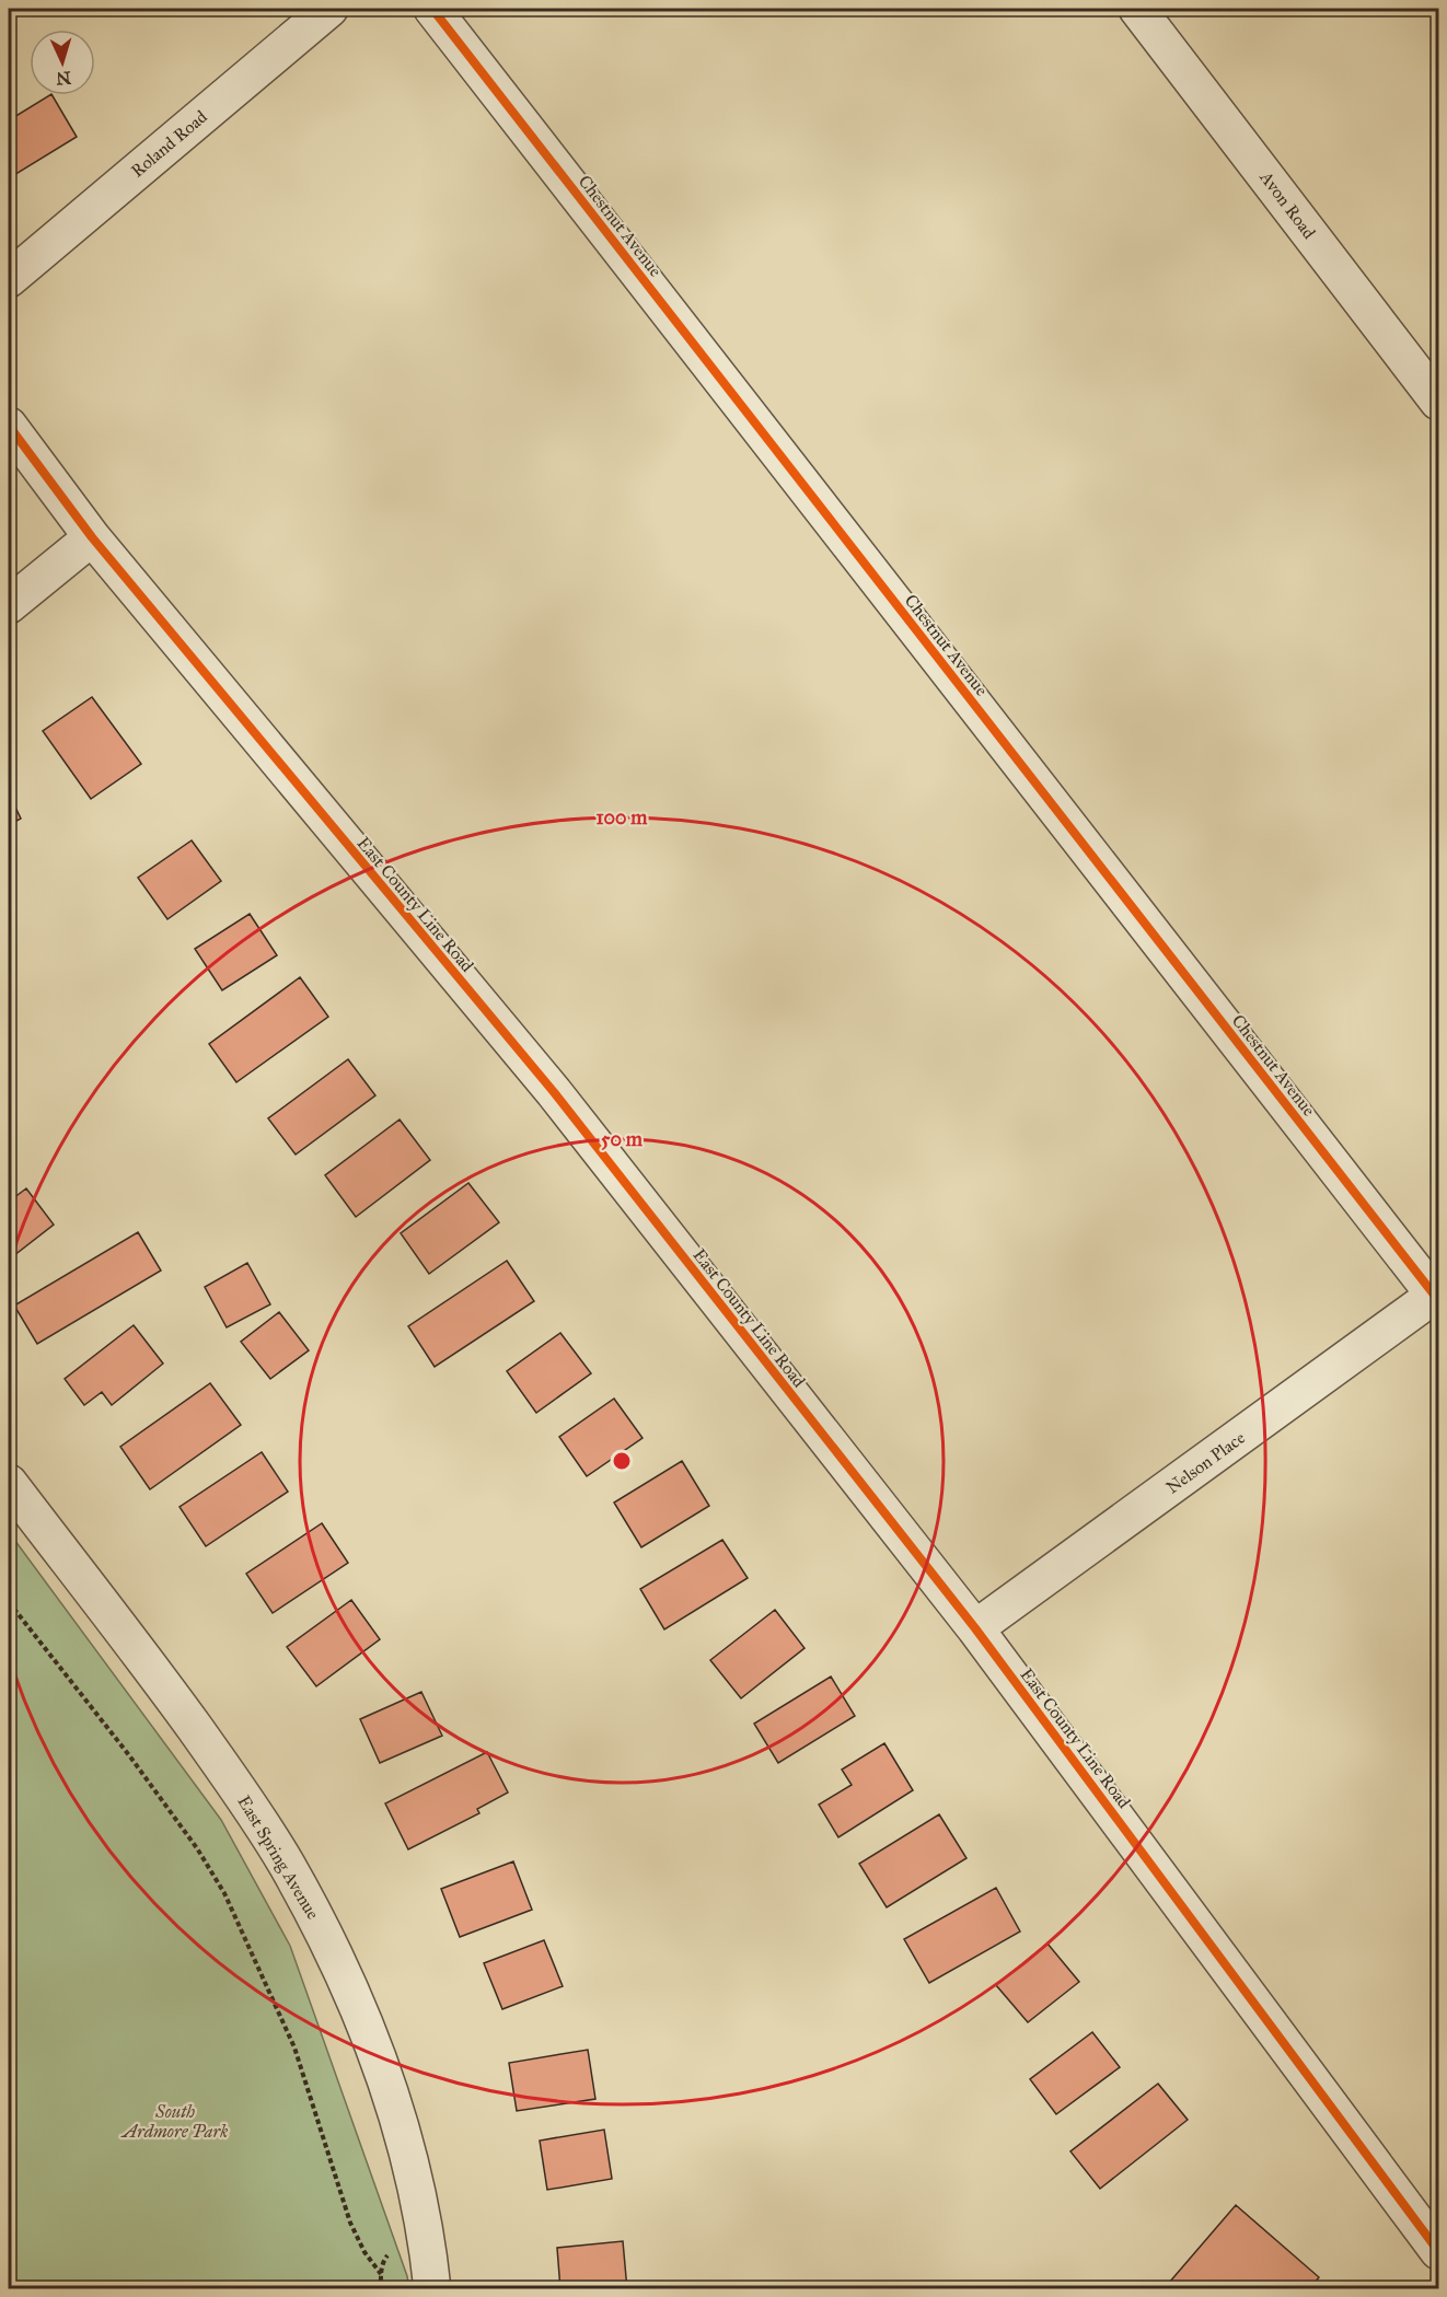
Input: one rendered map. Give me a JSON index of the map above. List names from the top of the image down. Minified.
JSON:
{"streets":{"street":["Roland Road","Avon Road","Chestnut Avenue","East County Line Road","Nelson Place","East Spring Avenue"]},"crossings":[["Chestnut Avenue","Nelson Place"],["East County Line Road","Nelson Place"]],"parks":["South Ardmore Park"],"north":"bottom","rings":["100 m","50 m"]}
